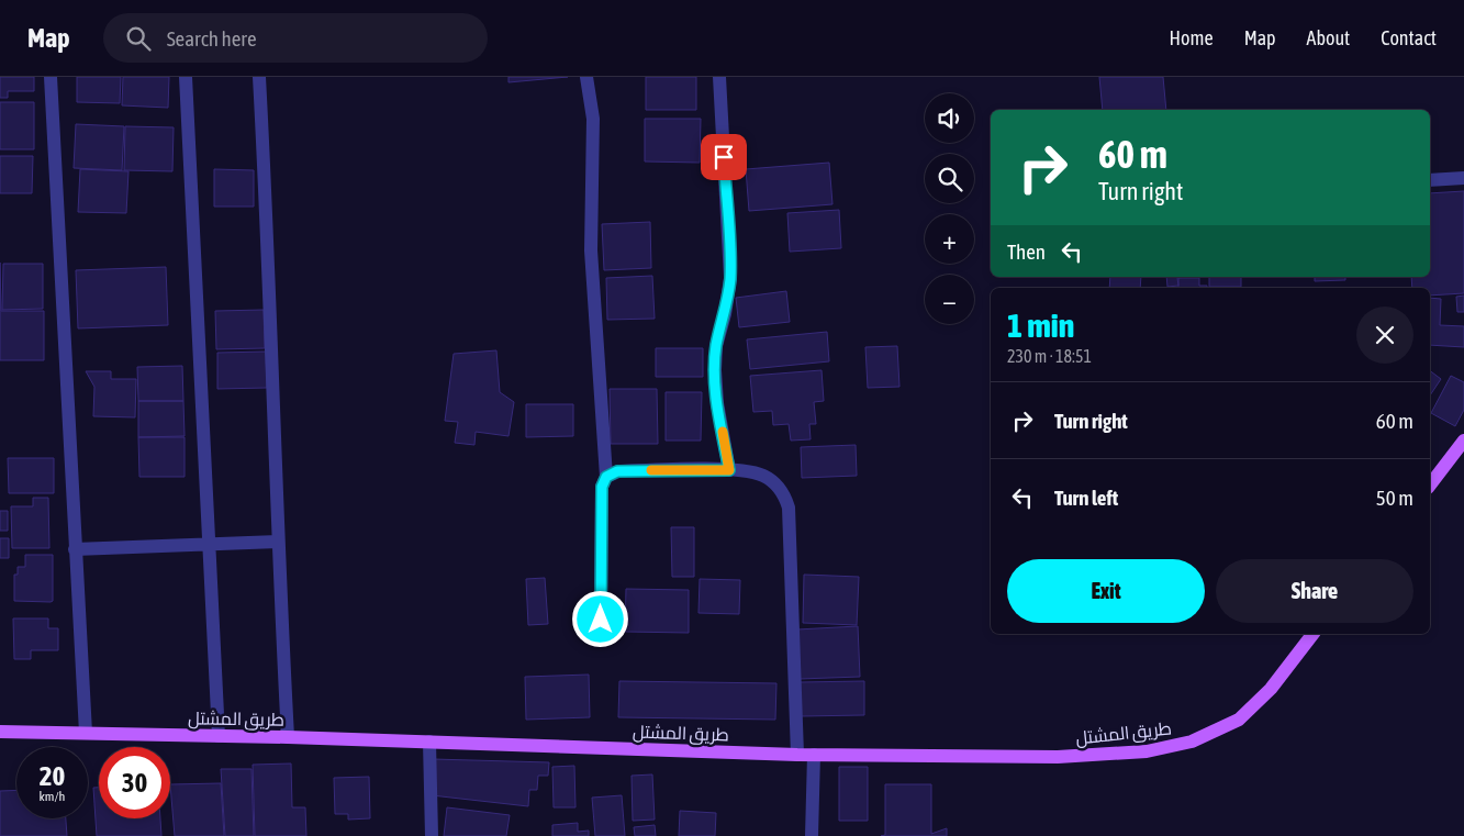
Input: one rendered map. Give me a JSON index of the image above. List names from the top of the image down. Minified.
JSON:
{"streets":{"main road":["طريق المشتل"]},"page":{"header":"Map","search":"Search here","nav":["Home","Map","About","Contact"],"map_buttons":["+","−"],"turn":["60 m","Turn right"],"then":"Then","heading":["1 min","230 m · 18:51"],"list":[{"name":"Turn right","value":"60 m"},{"name":"Turn left","value":"50 m"}],"buttons":["Exit","Share"],"speed":"20 km/h","limit":"30"}}
